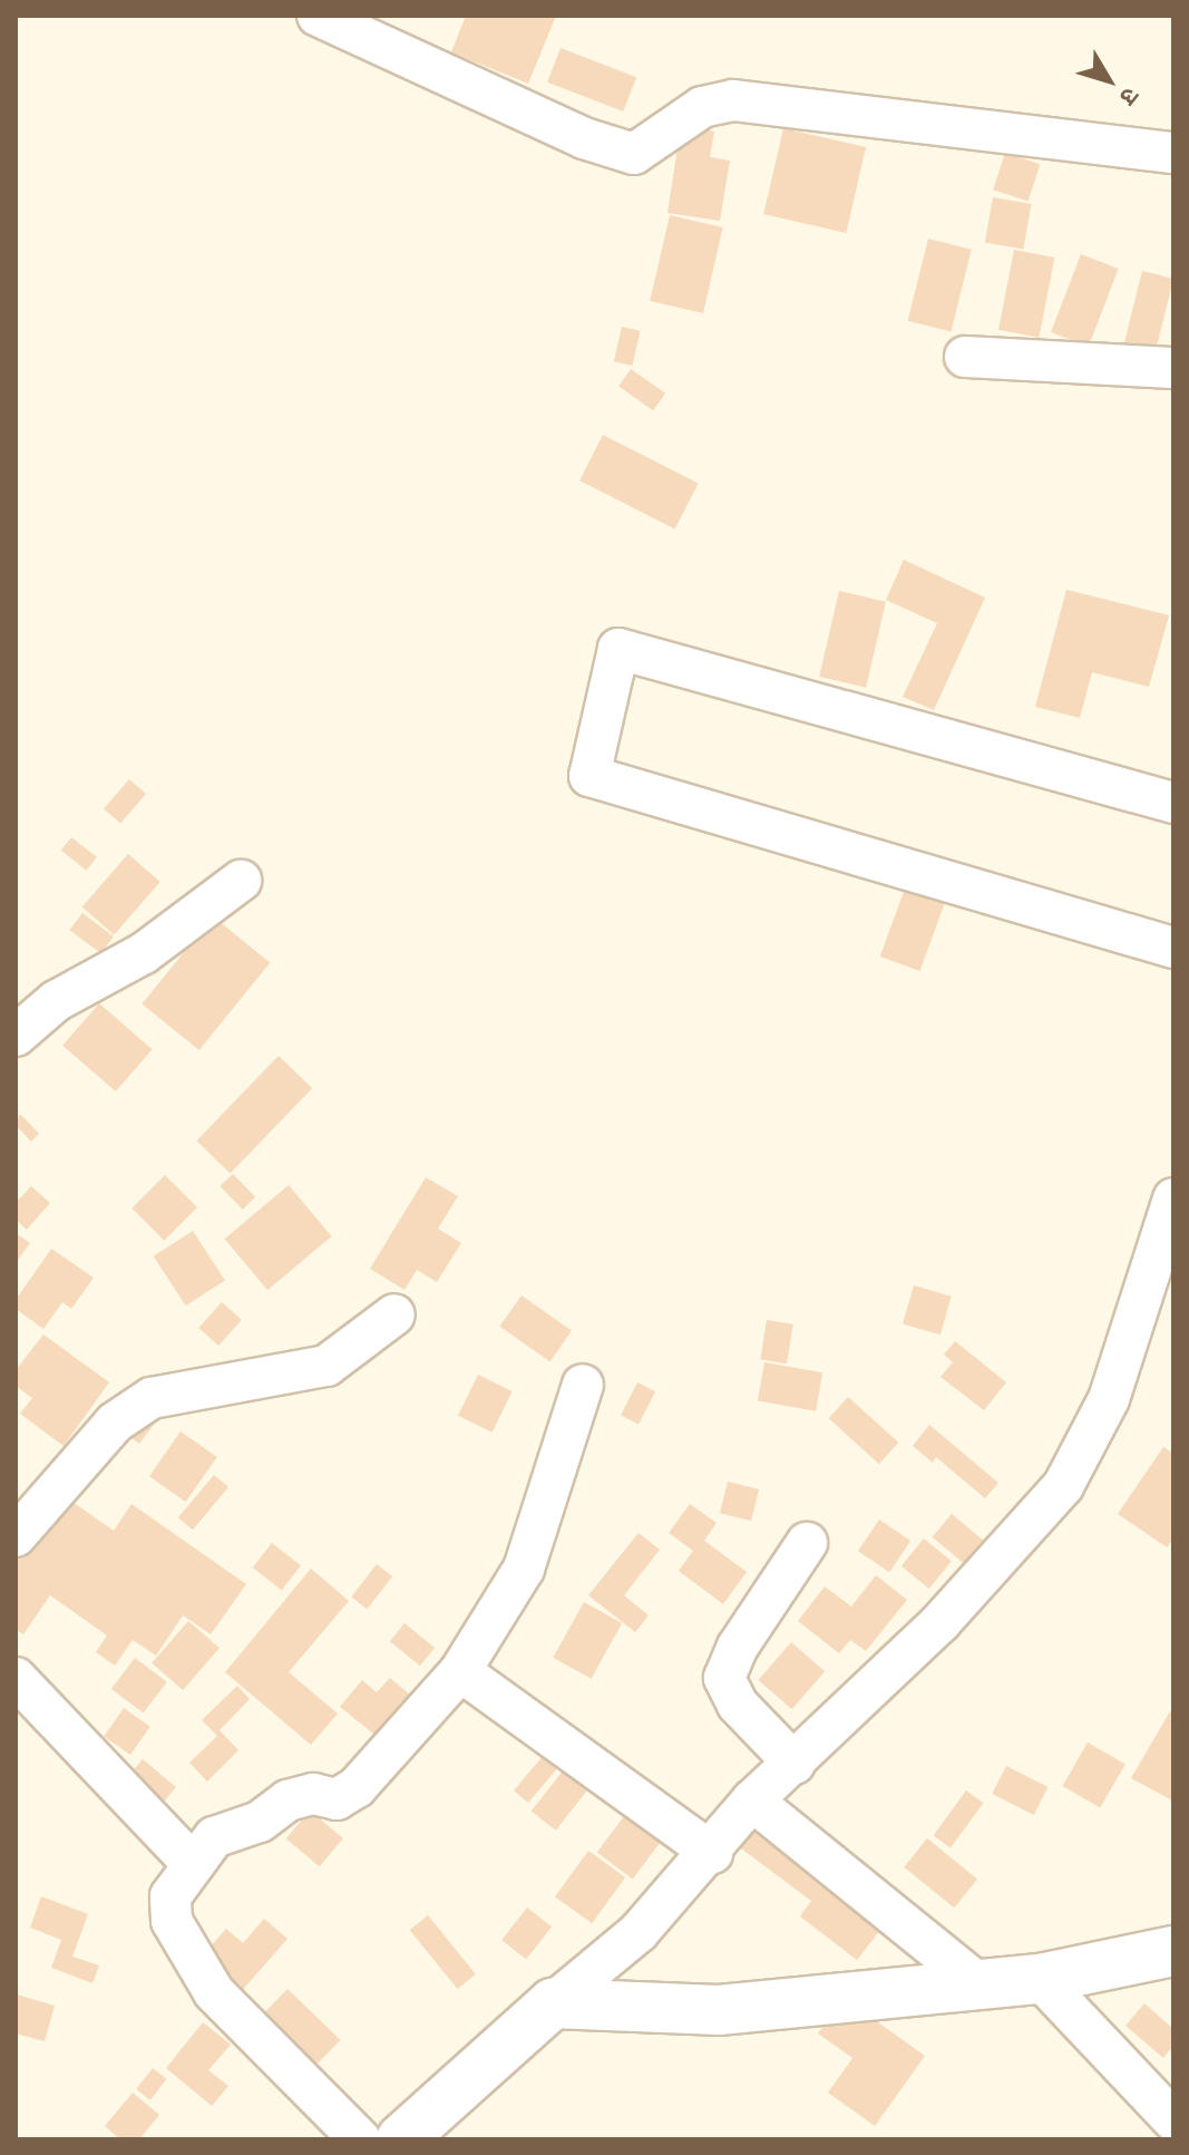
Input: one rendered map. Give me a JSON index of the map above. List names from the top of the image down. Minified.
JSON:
{"north":"bottom right"}
